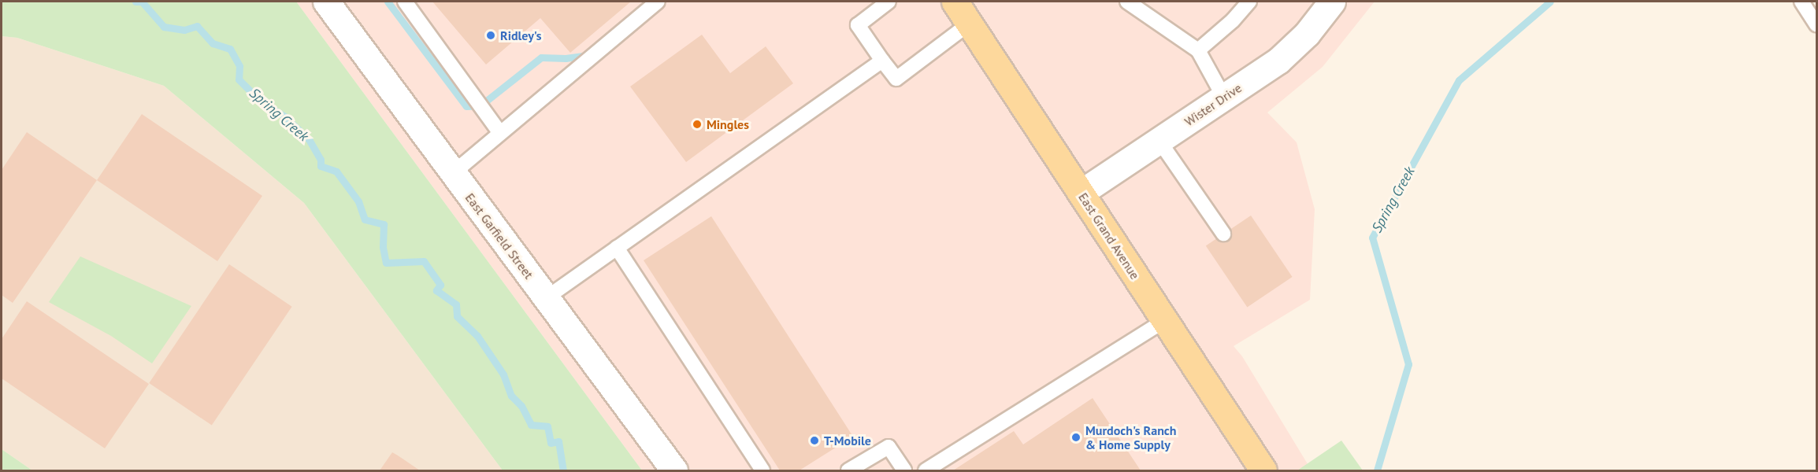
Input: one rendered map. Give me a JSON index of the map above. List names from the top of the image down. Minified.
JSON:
{"streets":{"main road":["East Grand Avenue"],"street":["Wister Drive","East Garfield Street"]},"crossings":[["Wister Drive","East Grand Avenue"]],"water":["Spring Creek"],"places":["Ridley's","Mingles","Murdoch's Ranch & Home Supply","T-Mobile"]}
